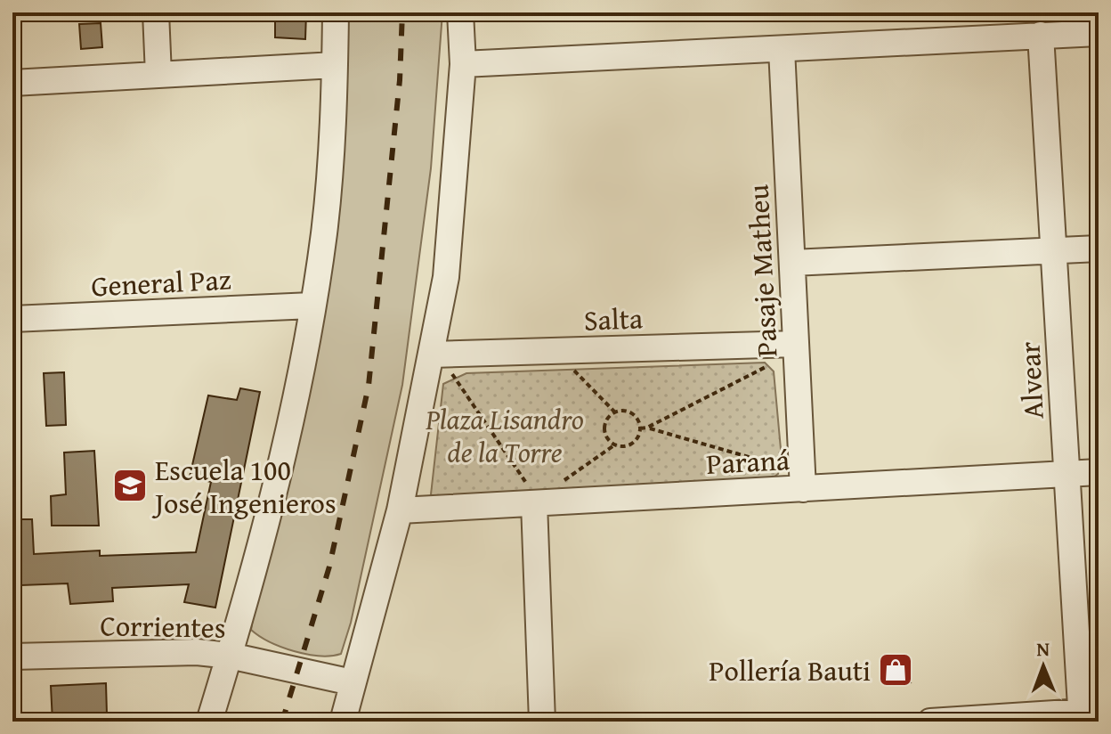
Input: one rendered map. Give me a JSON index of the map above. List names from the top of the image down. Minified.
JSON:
{"streets":{"street":["Pasaje Matheu","General Paz","Salta","Alvear","Paraná","Corrientes"]},"crossings":[["Pasaje Matheu","Salta"],["Pasaje Matheu","Paraná"],["Alvear","Paraná"]],"parks":["Plaza Lisandro de la Torre"],"places":{"school or university":["Escuela 100 José Ingenieros"],"shop":["Pollería Bauti"]},"north":"top"}
